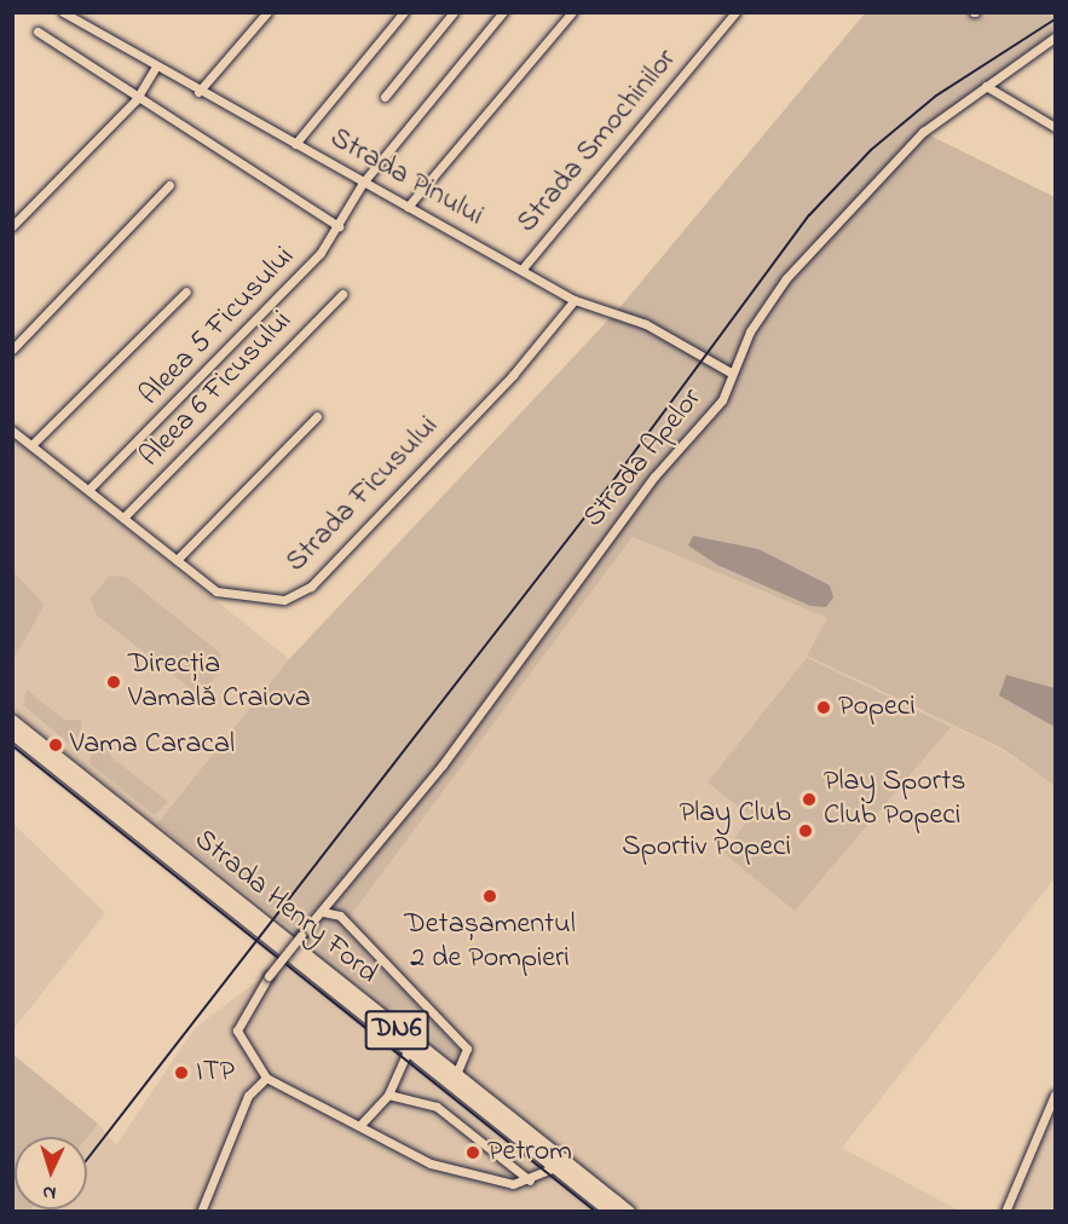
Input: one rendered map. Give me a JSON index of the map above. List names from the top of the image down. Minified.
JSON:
{"streets":{"main road":["Strada Henry Ford","DN6"],"street":["Strada Smochinilor","Strada Pinului","Aleea 5 Ficusului","Aleea 6 Ficusului","Strada Apelor","Strada Ficusului"]},"crossings":[["Strada Smochinilor","Strada Pinului"],["Strada Pinului","Aleea 5 Ficusului"],["Strada Pinului","Strada Apelor"],["Strada Pinului","Strada Ficusului"],["Aleea 5 Ficusului","Strada Ficusului"],["Aleea 6 Ficusului","Strada Ficusului"]],"places":["Direcția Vamală Craiova","Popeci","Vama Caracal","Play Sports Club Popeci","Play Club Sportiv Popeci","Detașamentul 2 de Pompieri","ITP","Petrom"],"north":"bottom"}
